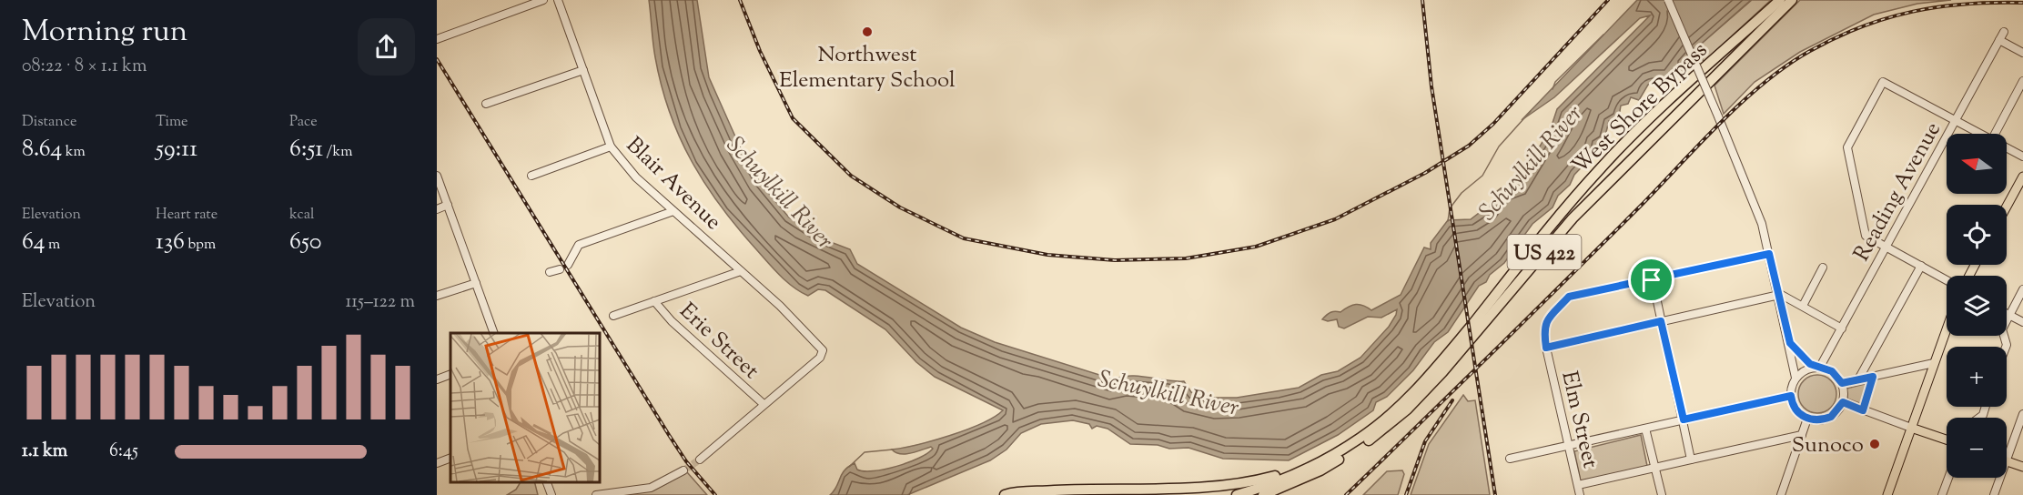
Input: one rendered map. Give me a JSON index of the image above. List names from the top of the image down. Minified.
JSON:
{"streets":{"highway":["West Shore Bypass","US 422"],"street":["Blair Avenue","Reading Avenue","Erie Street","Elm Street"]},"crossings":[["Blair Avenue","Erie Street"]],"water":["Schuylkill River"],"places":["Northwest Elementary School","Sunoco"],"north":"left","page":{"heading":["Morning run","08:22 · 8 × 1.1 km"],"stats":[["Distance","8.64 km"],["Time","59:11"],["Pace","6:51 /km"],["Elevation","64 m"],["Heart rate","136 bpm"],["kcal","650"]],"map_buttons":["+","−"],"chart":["Elevation","115–122 m"],"list":[{"name":"1.1 km","note":"6:45"}]}}
